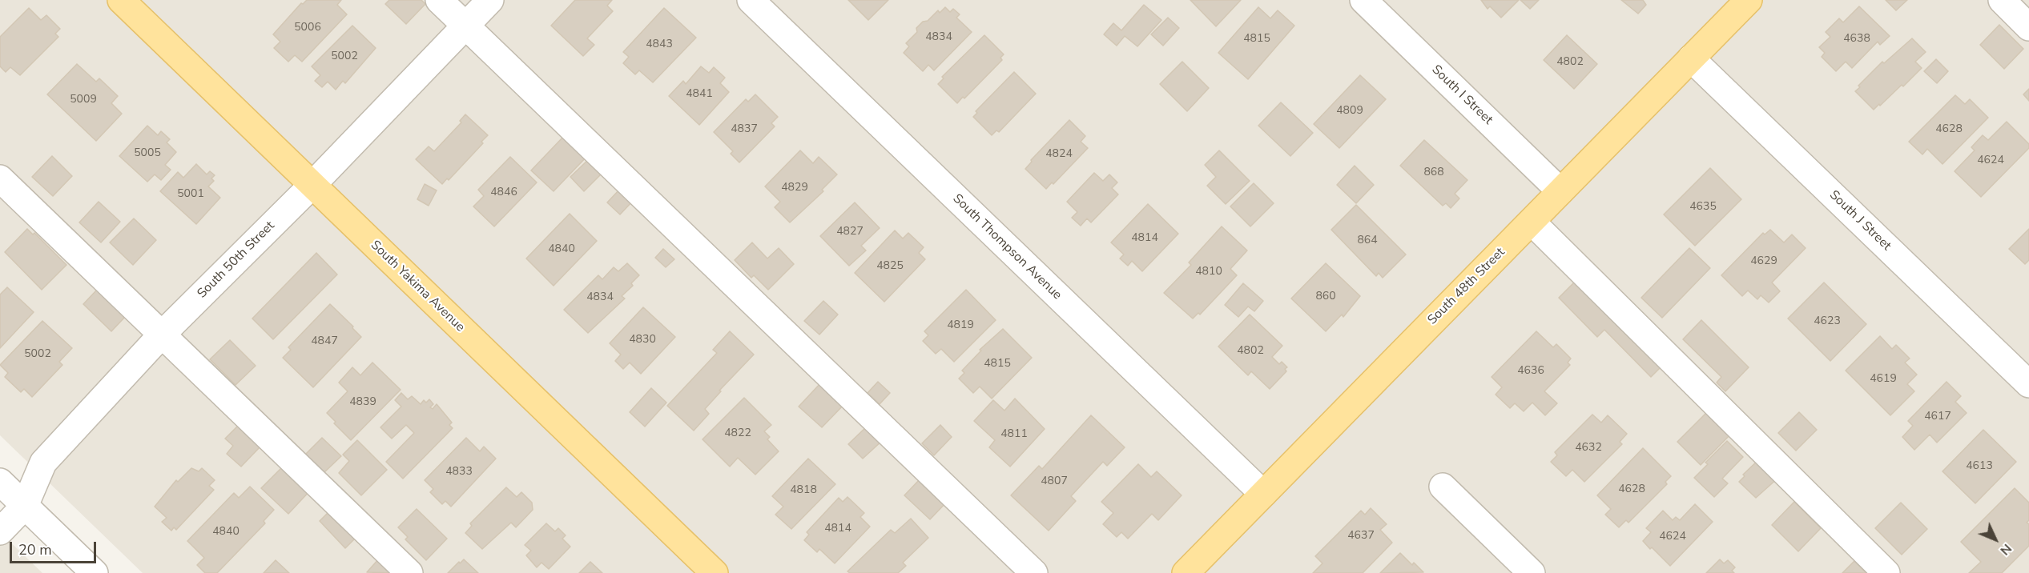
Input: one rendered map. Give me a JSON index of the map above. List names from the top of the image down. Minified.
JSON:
{"streets":{"main road":["South Yakima Avenue","South 48th Street"],"street":["South I Street","South J Street","South Thompson Avenue","South 50th Street"]},"crossings":[["South I Street","South 48th Street"],["South J Street","South 48th Street"],["South Thompson Avenue","South 48th Street"],["South 50th Street","South Yakima Avenue"]],"house_numbers":["5006","4834","4815","4638","4843","5002","4802","4841","5009","4809","4837","4628","5005","4824","4624","868","4829","4846","5001","4635","4827","4814","864","4840","4629","4825","4810","860","4834","4623","4819","4830","4847","4802","5002","4815","4636","4619","4839","4617","4822","4811","4632","4613","4833","4807","4628","4818","4814","4840","4637","4624"],"scale_bar":"20 m","north":"bottom right"}
